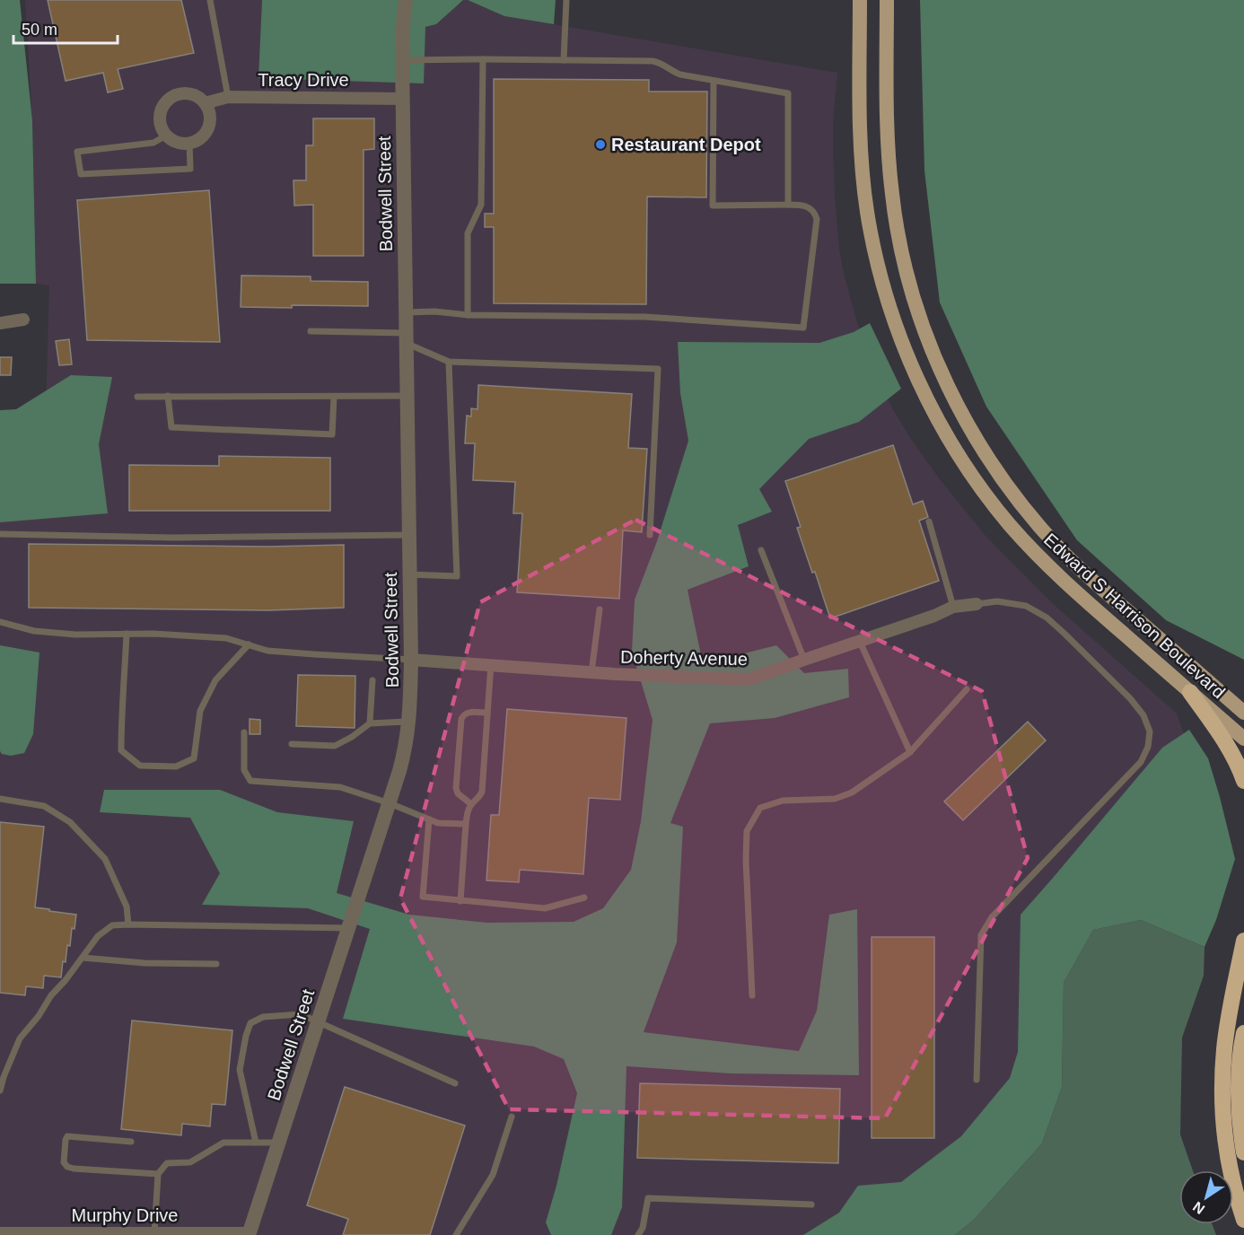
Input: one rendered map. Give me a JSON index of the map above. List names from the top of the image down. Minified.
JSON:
{"streets":{"main road":["Edward S Harrison Boulevard"],"street":["Tracy Drive","Bodwell Street","Doherty Avenue","Murphy Drive"]},"crossings":[["Tracy Drive","Bodwell Street"],["Bodwell Street","Doherty Avenue"],["Bodwell Street","Murphy Drive"]],"places":["Restaurant Depot"],"scale_bar":"50 m","north":"bottom left"}
